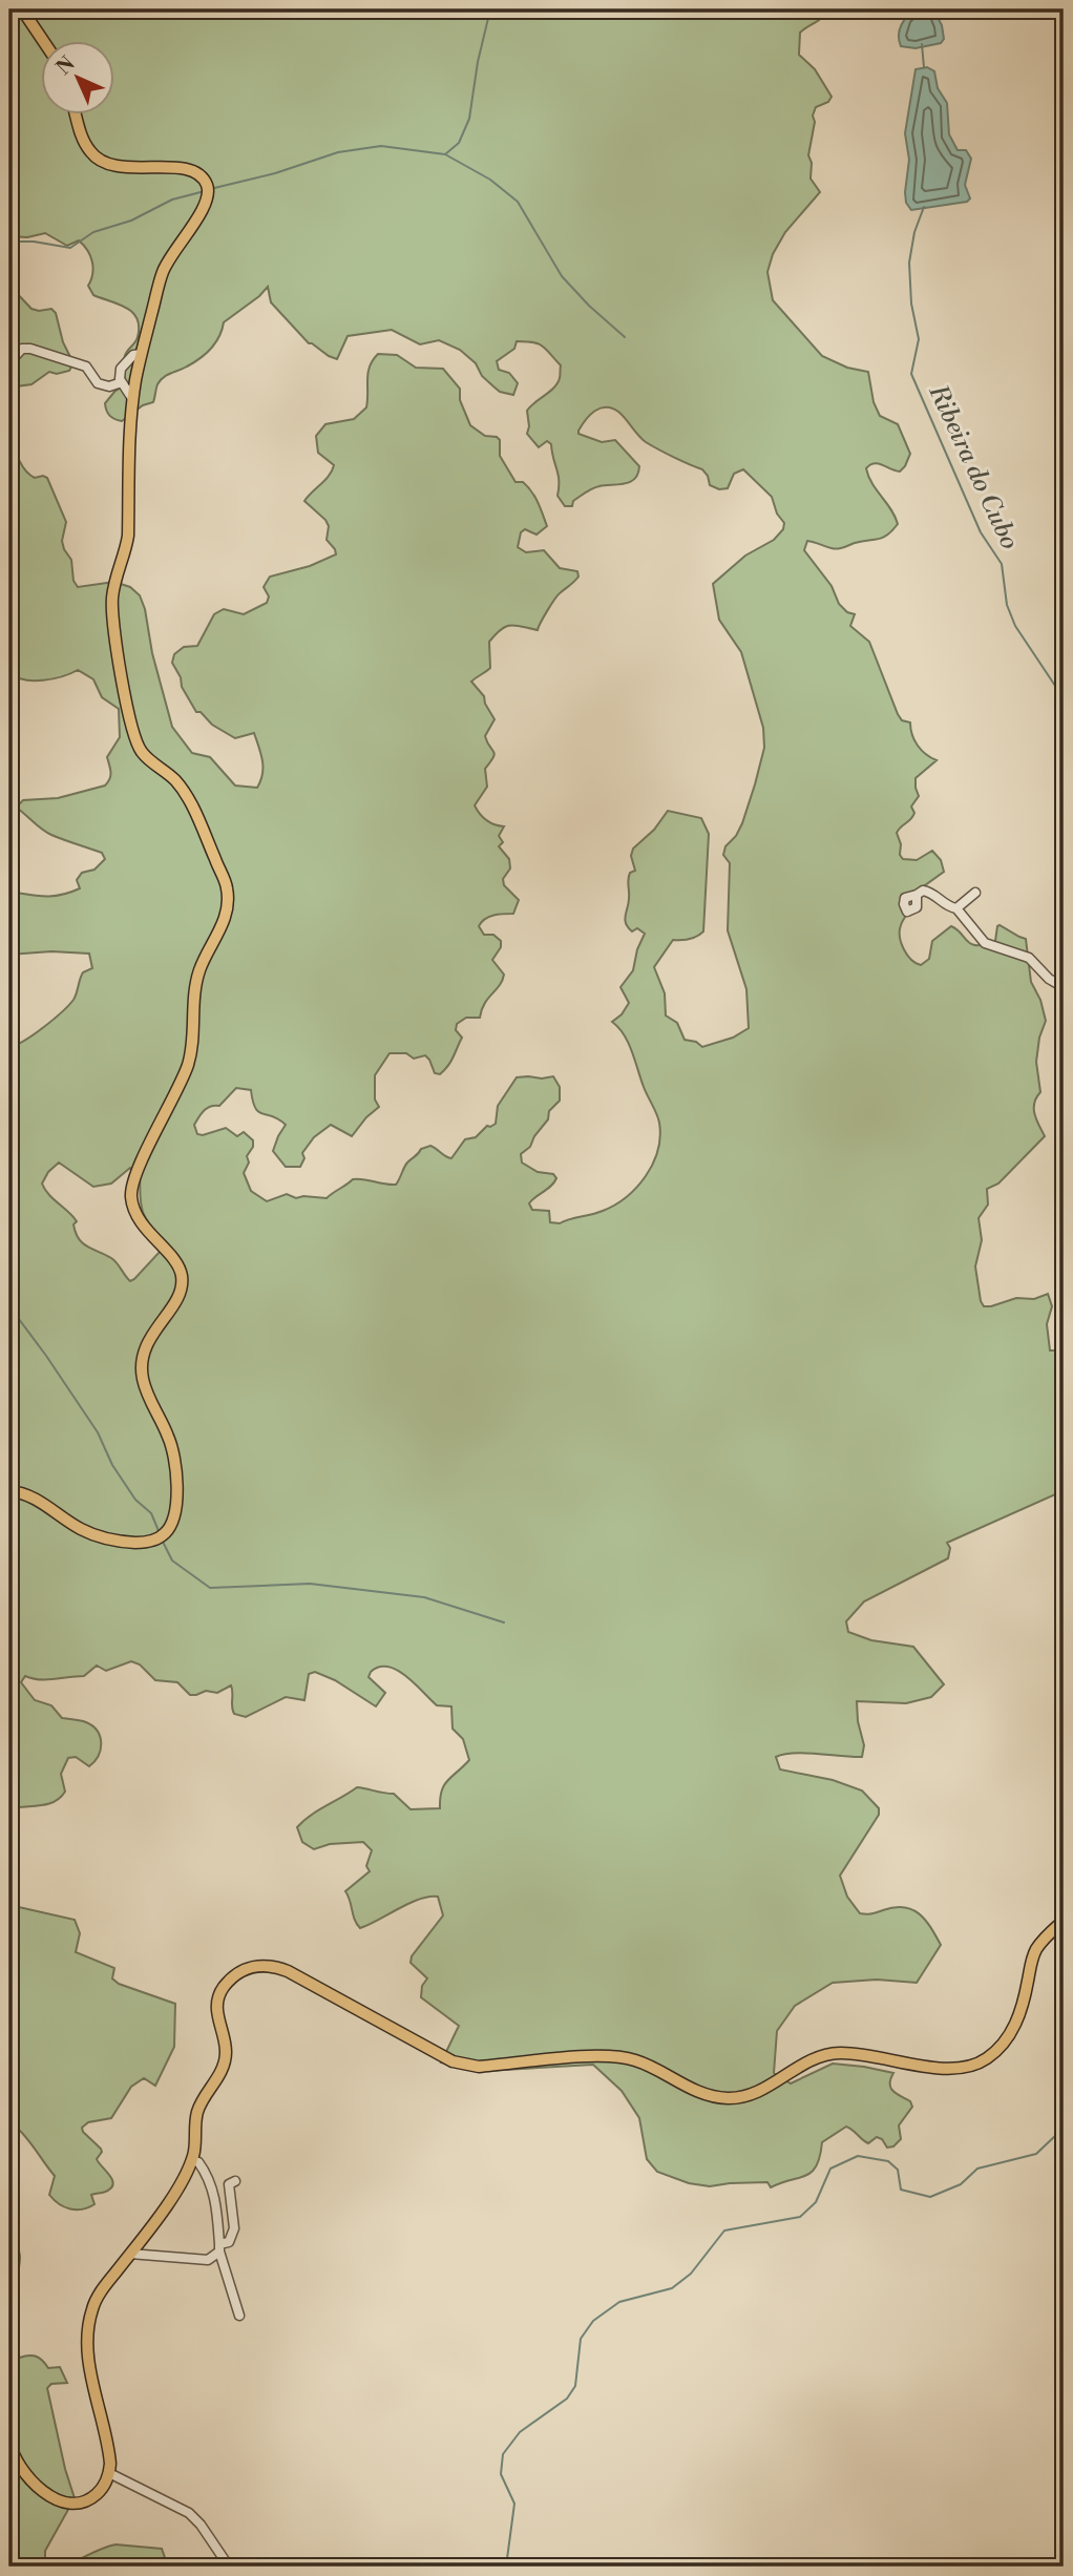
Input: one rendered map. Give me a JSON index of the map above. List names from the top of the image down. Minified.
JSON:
{"water":["Ribeira do Cubo"],"north":"top left"}
